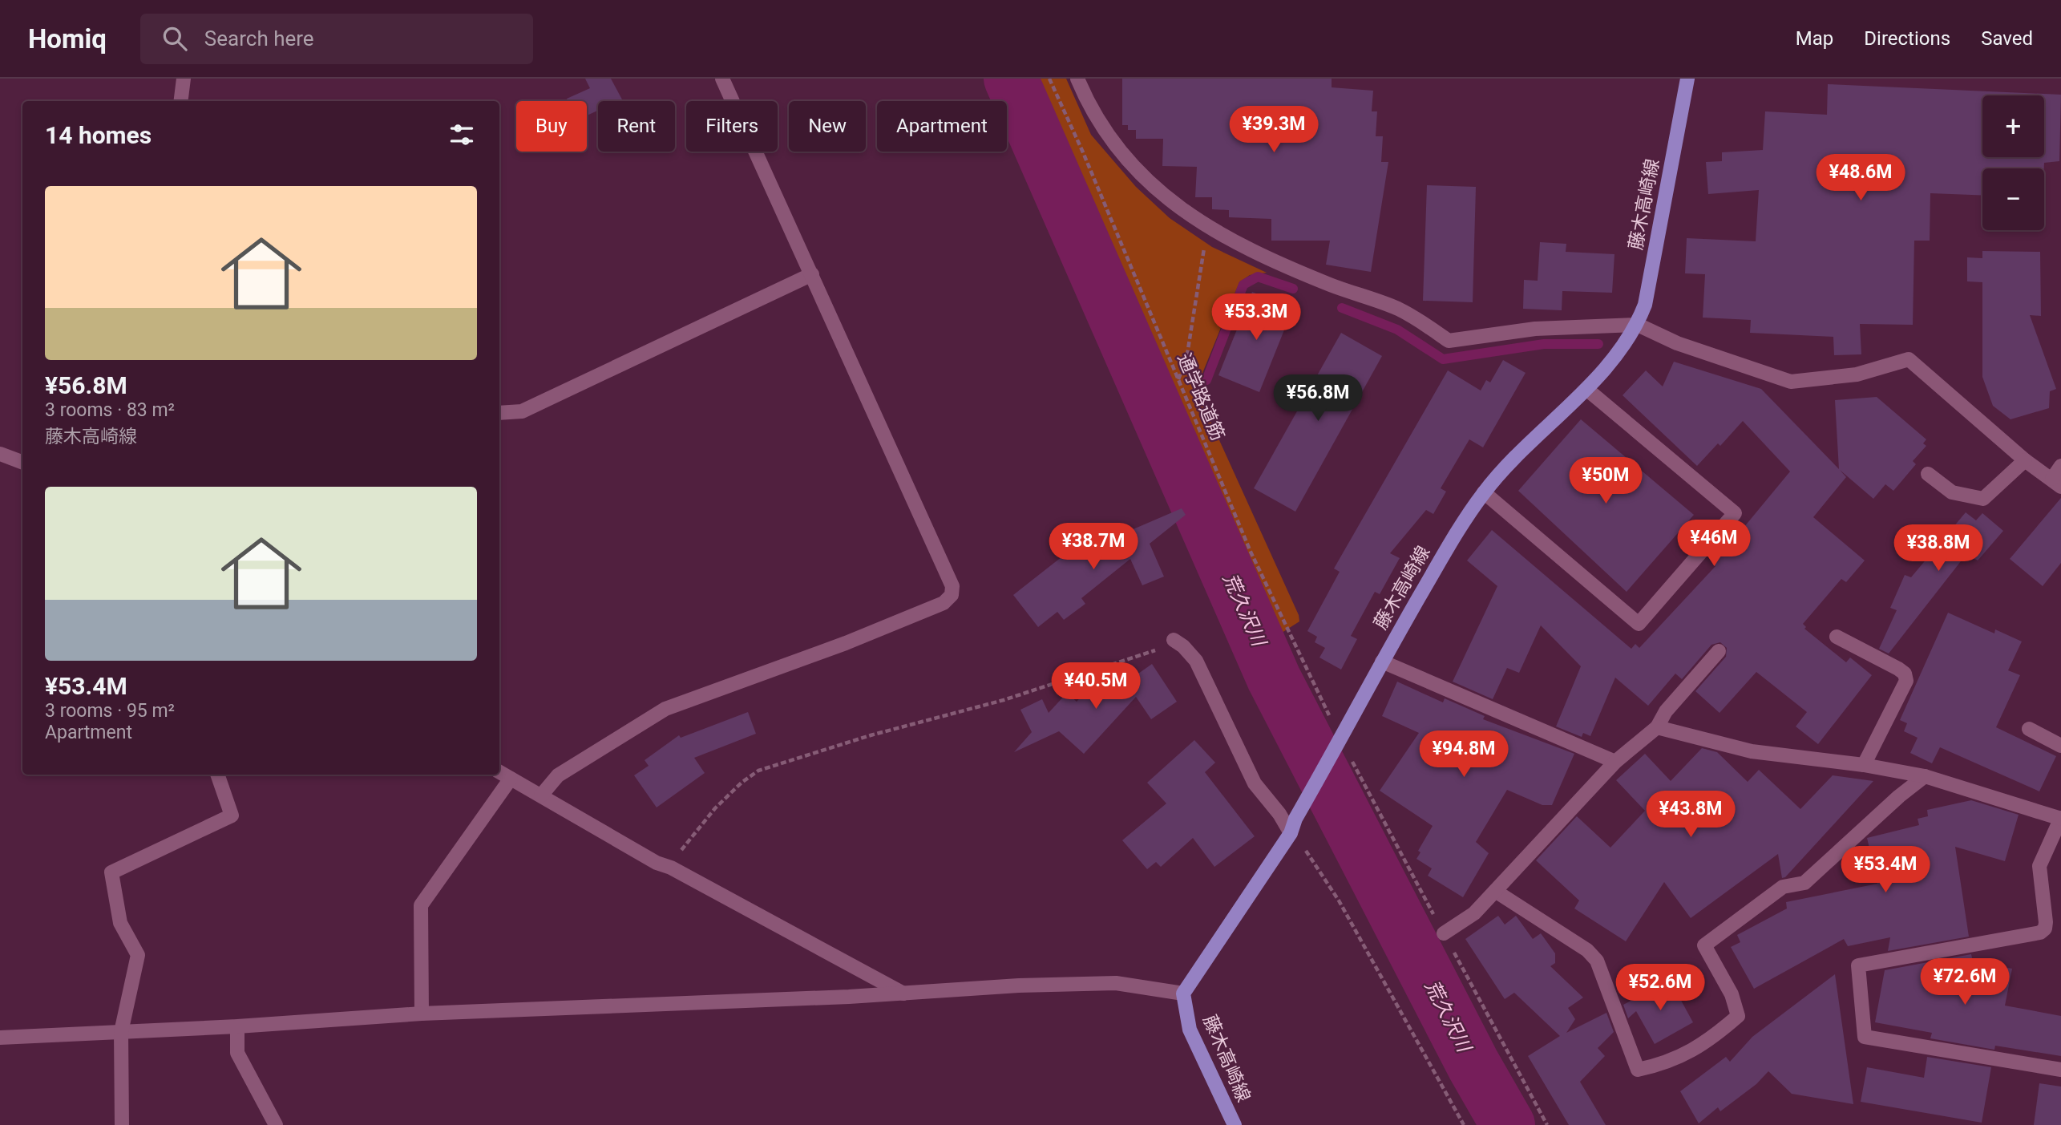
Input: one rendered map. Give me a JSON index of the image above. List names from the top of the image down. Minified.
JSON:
{"streets":{"main road":["藤木高崎線"],"path":["通学路道筋"]},"water":["荒久沢川"],"page":{"header":"Homiq","search":"Search here","nav":["Map","Directions","Saved"],"map_buttons":["+","−"],"chip":["Buy","Rent","Filters","New","Apartment"],"heading":"14 homes","price":["¥39.3M","¥48.6M","¥53.3M","¥56.8M","¥50M","¥46M","¥38.7M","¥38.8M","¥40.5M","¥94.8M","¥43.8M","¥53.4M","¥72.6M","¥52.6M"],"list":[{"name":"¥56.8M","note":"3 rooms · 83 m² · 藤木高崎線"},{"name":"¥53.4M","note":"3 rooms · 95 m² · Apartment"}]}}
